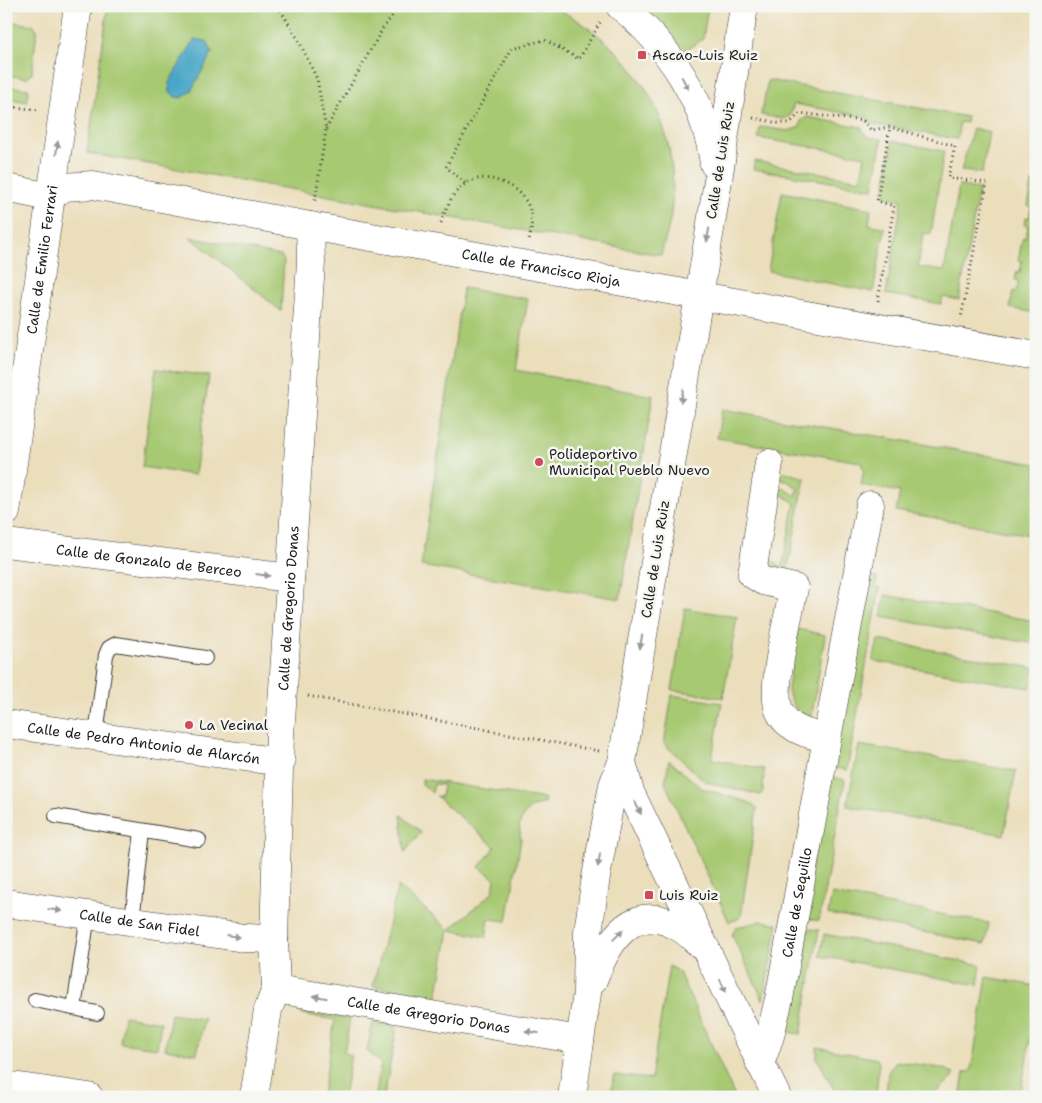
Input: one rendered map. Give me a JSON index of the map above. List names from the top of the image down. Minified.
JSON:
{"streets":{"street":["Calle de Luis Ruiz","Calle de Emilio Ferrari","Calle de Francisco Rioja","Calle de Gonzalo de Berceo","Calle de Gregorio Donas","Calle de Pedro Antonio de Alarcón","Calle de Sequillo","Calle de San Fidel"]},"crossings":[["Calle de Luis Ruiz","Calle de Francisco Rioja"],["Calle de Luis Ruiz","Calle de Gregorio Donas"],["Calle de Emilio Ferrari","Calle de Francisco Rioja"],["Calle de Francisco Rioja","Calle de Gregorio Donas"],["Calle de Gonzalo de Berceo","Calle de Gregorio Donas"],["Calle de Gregorio Donas","Calle de Pedro Antonio de Alarcón"],["Calle de Gregorio Donas","Calle de San Fidel"]],"one_way":["Calle de Gonzalo de Berceo","Calle de San Fidel"],"places":{"transit":["Ascao-Luis Ruiz","Luis Ruiz"],"other":["Polideportivo Municipal Pueblo Nuevo","La Vecinal"]}}
